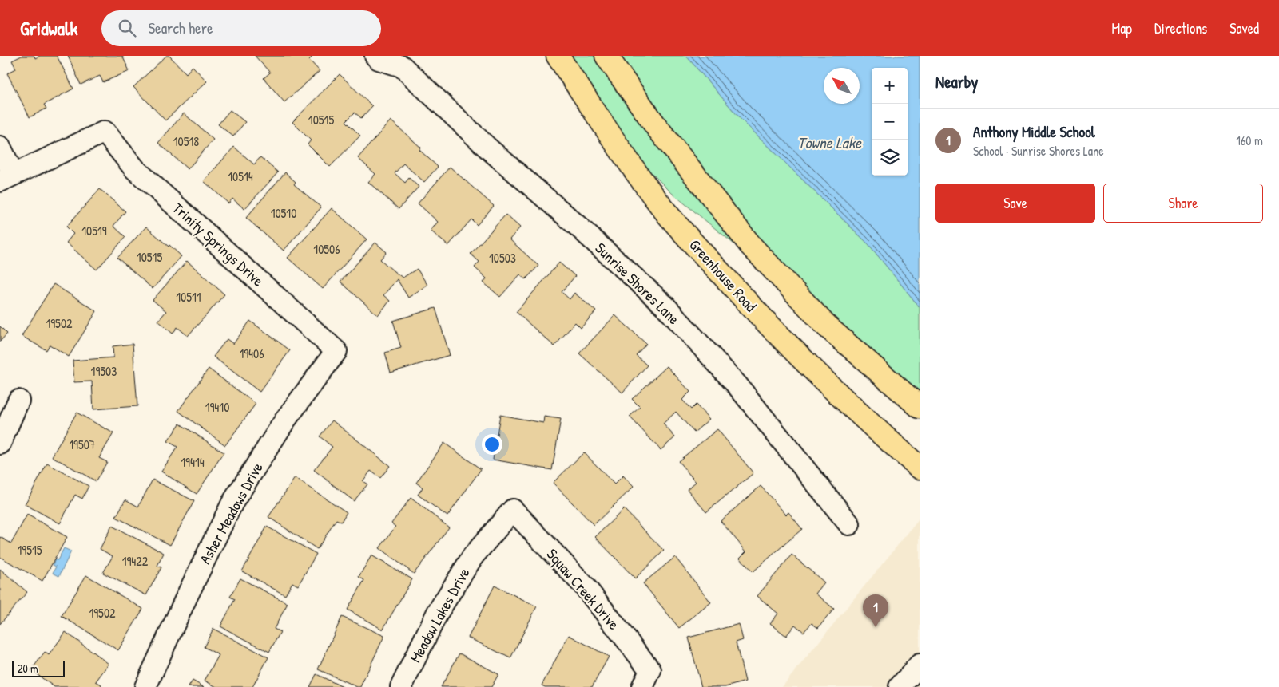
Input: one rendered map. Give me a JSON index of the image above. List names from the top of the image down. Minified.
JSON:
{"streets":{"main road":["Greenhouse Road"],"street":["Trinity Springs Drive","Sunrise Shores Lane","Asher Meadows Drive","Squaw Creek Drive","Meadow Lakes Drive"]},"crossings":[["Trinity Springs Drive","Asher Meadows Drive"],["Squaw Creek Drive","Meadow Lakes Drive"]],"water":["Towne Lake"],"house_numbers":["10515","10518","10514","10510","10519","10506","10515","10503","10511","19502","19406","19503","19410","19507","19414","19515","19422","19502"],"scale_bar":"20 m","north":"top left","page":{"header":"Gridwalk","search":"Search here","nav":["Map","Directions","Saved"],"heading":"Nearby","map_buttons":["+","−"],"list":[{"mark":"1","name":"Anthony Middle School","note":"School · Sunrise Shores Lane","value":"160 m"}],"buttons":["Save","Share"],"pins":"1","scale":"20 m"}}
